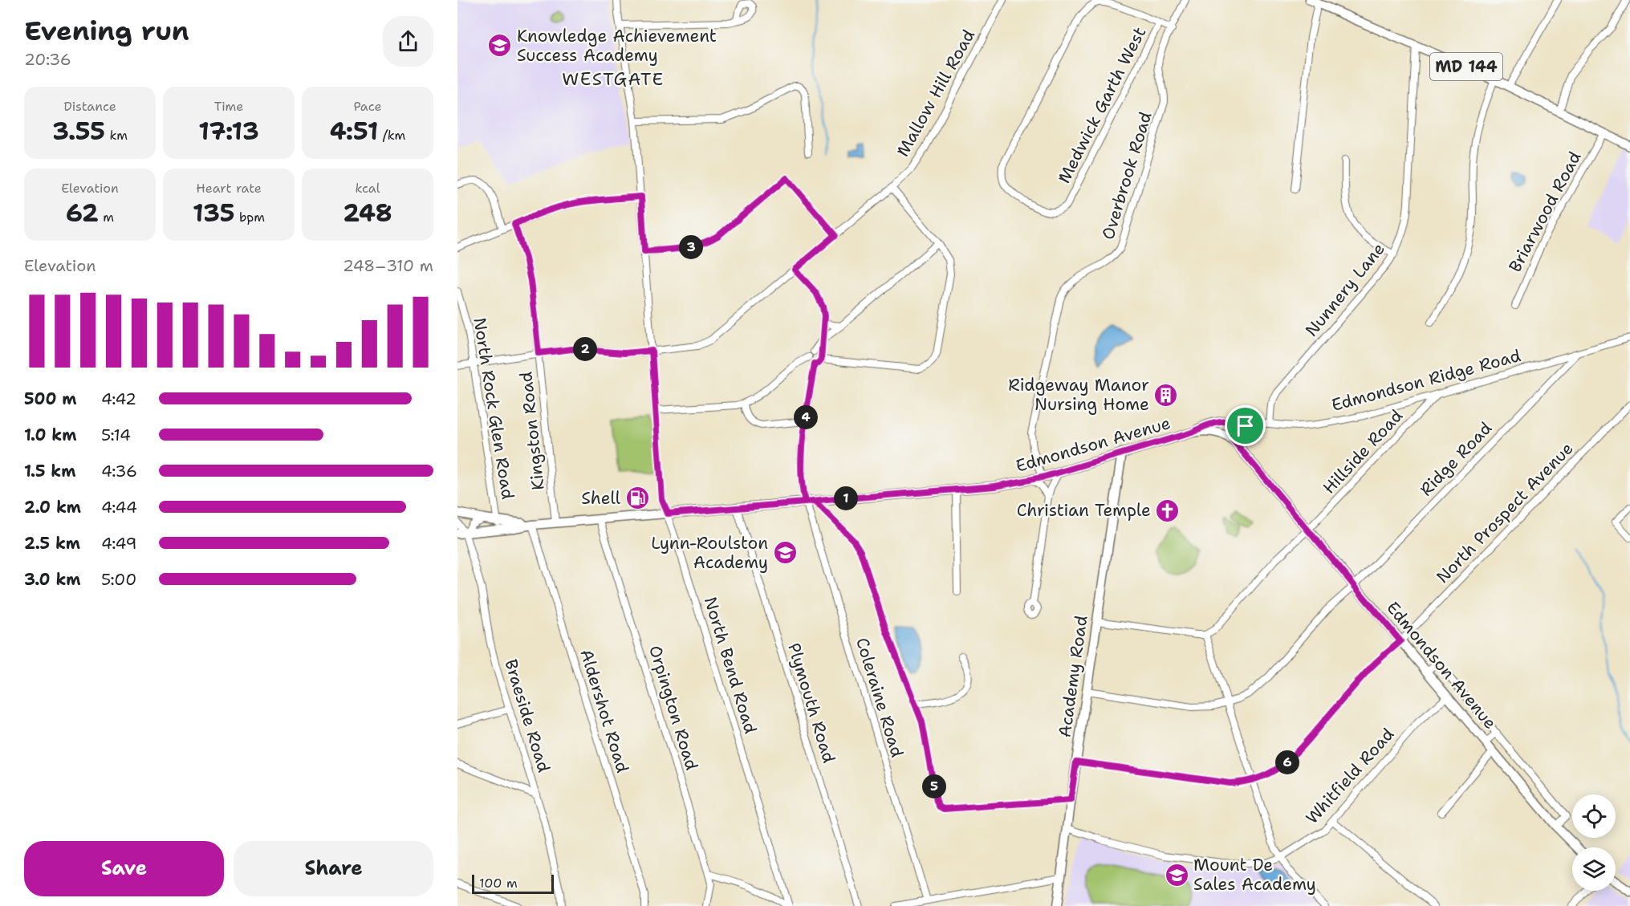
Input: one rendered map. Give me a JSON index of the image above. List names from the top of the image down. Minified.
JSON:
{"streets":{"main road":["MD 144","Edmondson Avenue","Academy Road"],"street":["Mallow Hill Road","Medwick Garth West","Overbrook Road","Briarwood Road","Nunnery Lane","Edmondson Ridge Road","North Rock Glen Road","Kingston Road","Hillside Road","Ridge Road","North Prospect Avenue","North Bend Road","Coleraine Road","Plymouth Road","Orpington Road","Aldershot Road","Braeside Road","Whitfield Road"]},"crossings":[["MD 144","Briarwood Road"],["MD 144","Nunnery Lane"],["Mallow Hill Road","North Rock Glen Road"],["Mallow Hill Road","Kingston Road"],["Mallow Hill Road","North Bend Road"],["Overbrook Road","Edmondson Avenue"],["Nunnery Lane","Edmondson Ridge Road"],["Edmondson Ridge Road","Hillside Road"],["Edmondson Ridge Road","Ridge Road"],["North Rock Glen Road","Edmondson Avenue"],["Kingston Road","Edmondson Avenue"],["Edmondson Avenue","Hillside Road"],["Edmondson Avenue","Ridge Road"],["Edmondson Avenue","North Prospect Avenue"],["Edmondson Avenue","North Bend Road"],["Edmondson Avenue","Academy Road"],["Edmondson Avenue","Coleraine Road"],["Edmondson Avenue","Plymouth Road"],["Edmondson Avenue","Orpington Road"],["Edmondson Avenue","Aldershot Road"],["Edmondson Avenue","Braeside Road"],["Edmondson Avenue","Whitfield Road"],["Ridge Road","Academy Road"],["North Prospect Avenue","Academy Road"],["Academy Road","Whitfield Road"]],"districts":["WESTGATE"],"places":{"school or university":["Knowledge Achievement Success Academy","Lynn-Roulston Academy","Mount De Sales Academy"],"building":["Ridgeway Manor Nursing Home"],"fuel station":["Shell"],"church":["Christian Temple"]},"scale_bar":"100 m","page":{"heading":["Evening run","20:36"],"stats":[["Distance","3.55 km"],["Time","17:13"],["Pace","4:51 /km"],["Elevation","62 m"],["Heart rate","135 bpm"],["kcal","248"]],"pins":["3","2","4","1","6","5"],"chart":["Elevation","248–310 m"],"list":[{"name":"500 m","note":"4:42"},{"name":"1.0 km","note":"5:14"},{"name":"1.5 km","note":"4:36"},{"name":"2.0 km","note":"4:44"},{"name":"2.5 km","note":"4:49"},{"name":"3.0 km","note":"5:00"}],"buttons":["Save","Share"],"scale":"100 m"}}
